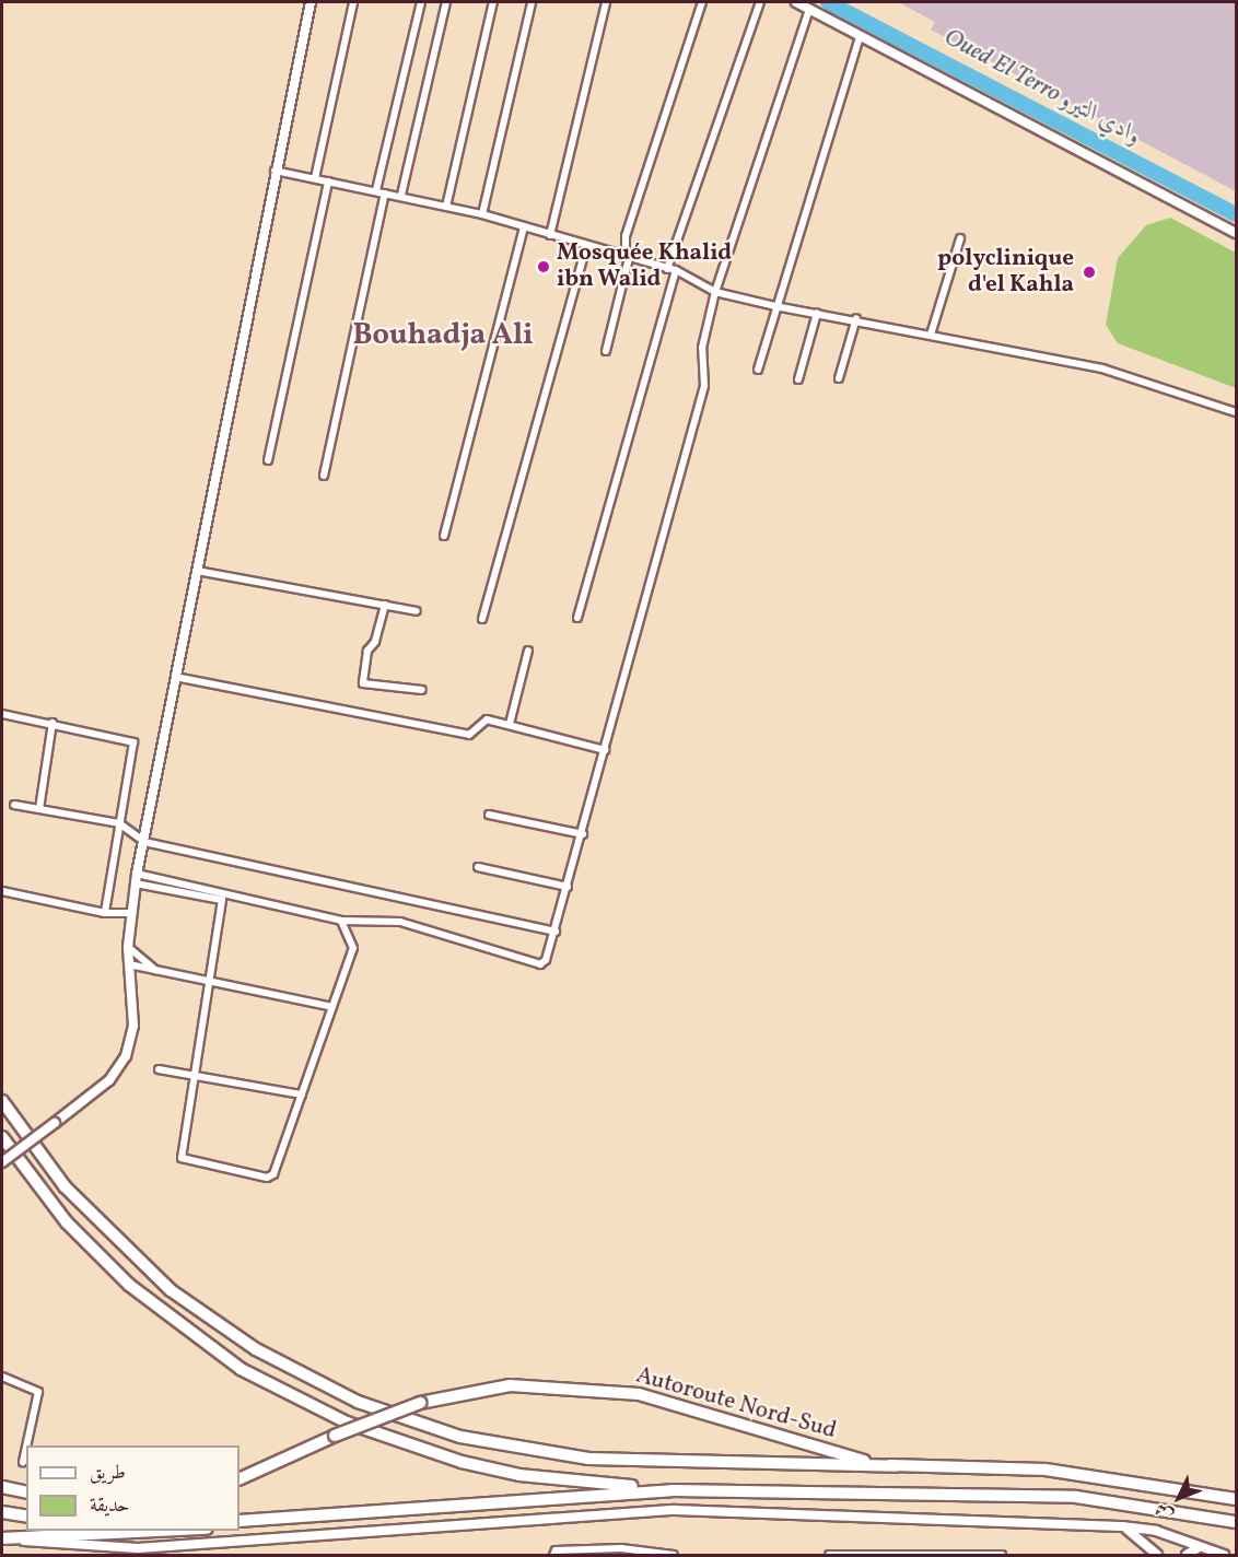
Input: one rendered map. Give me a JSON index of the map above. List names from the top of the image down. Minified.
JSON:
{"streets":{"highway":["Autoroute Nord-Sud"]},"districts":["Bouhadja Ali"],"water":["Oued El Terro وادي التيرو"],"places":["Mosquée Khalid ibn Walid","polyclinique d'el Kahla"],"legend":["طريق","حديقة"],"north":"bottom left"}
